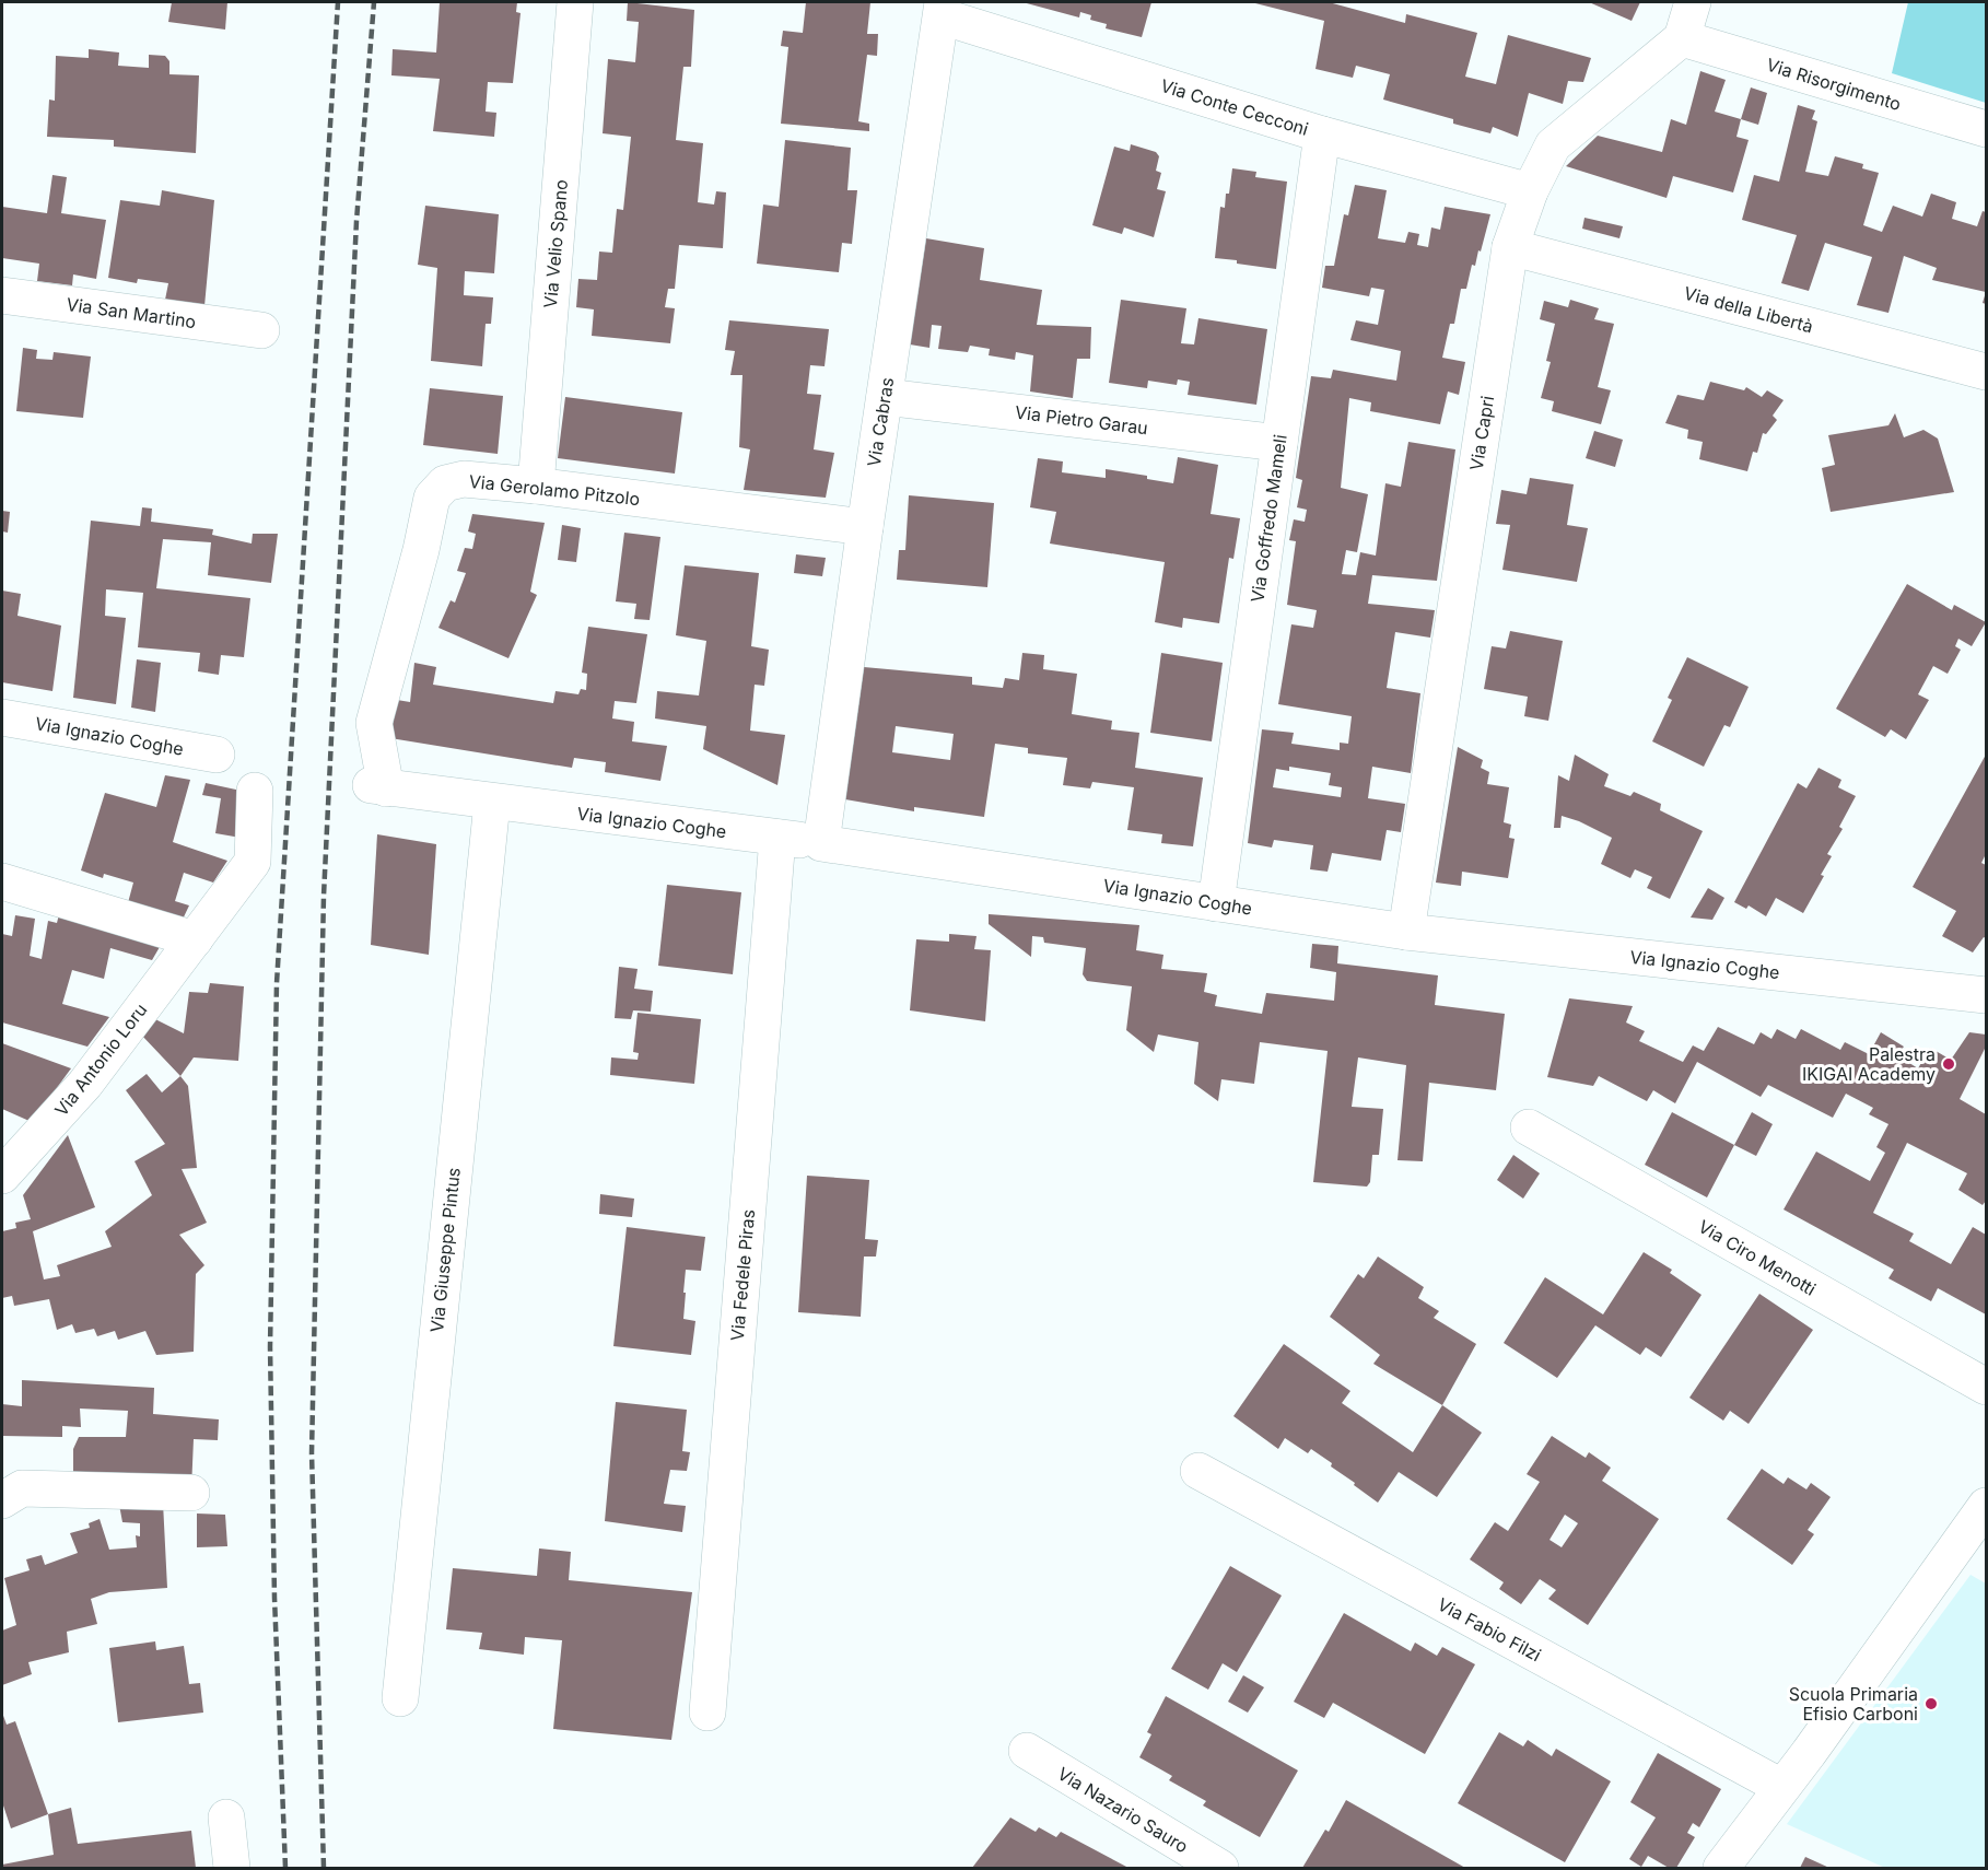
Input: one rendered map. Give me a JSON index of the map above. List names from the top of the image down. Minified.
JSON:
{"streets":{"street":["Via Risorgimento","Via Conte Cecconi","Via Velio Spano","Via della Libertà","Via San Martino","Via Pietro Garau","Via Cabras","Via Capri","Via Gerolamo Pitzolo","Via Goffredo Mameli","Via Ignazio Coghe","Via Antonio Loru","Via Giuseppe Pintus","Via Ciro Menotti","Via Fedele Piras","Via Fabio Filzi","Via Nazario Sauro"]},"crossings":[["Via Risorgimento","Via Capri"],["Via Conte Cecconi","Via Cabras"],["Via Conte Cecconi","Via Capri"],["Via Conte Cecconi","Via Goffredo Mameli"],["Via Velio Spano","Via Gerolamo Pitzolo"],["Via della Libertà","Via Capri"],["Via Pietro Garau","Via Cabras"],["Via Pietro Garau","Via Goffredo Mameli"],["Via Cabras","Via Gerolamo Pitzolo"],["Via Cabras","Via Ignazio Coghe"],["Via Capri","Via Ignazio Coghe"],["Via Gerolamo Pitzolo","Via Ignazio Coghe"],["Via Goffredo Mameli","Via Ignazio Coghe"],["Via Ignazio Coghe","Via Giuseppe Pintus"],["Via Ignazio Coghe","Via Fedele Piras"]],"places":["Palestra IKIGAI Academy","Scuola Primaria Efisio Carboni"]}
